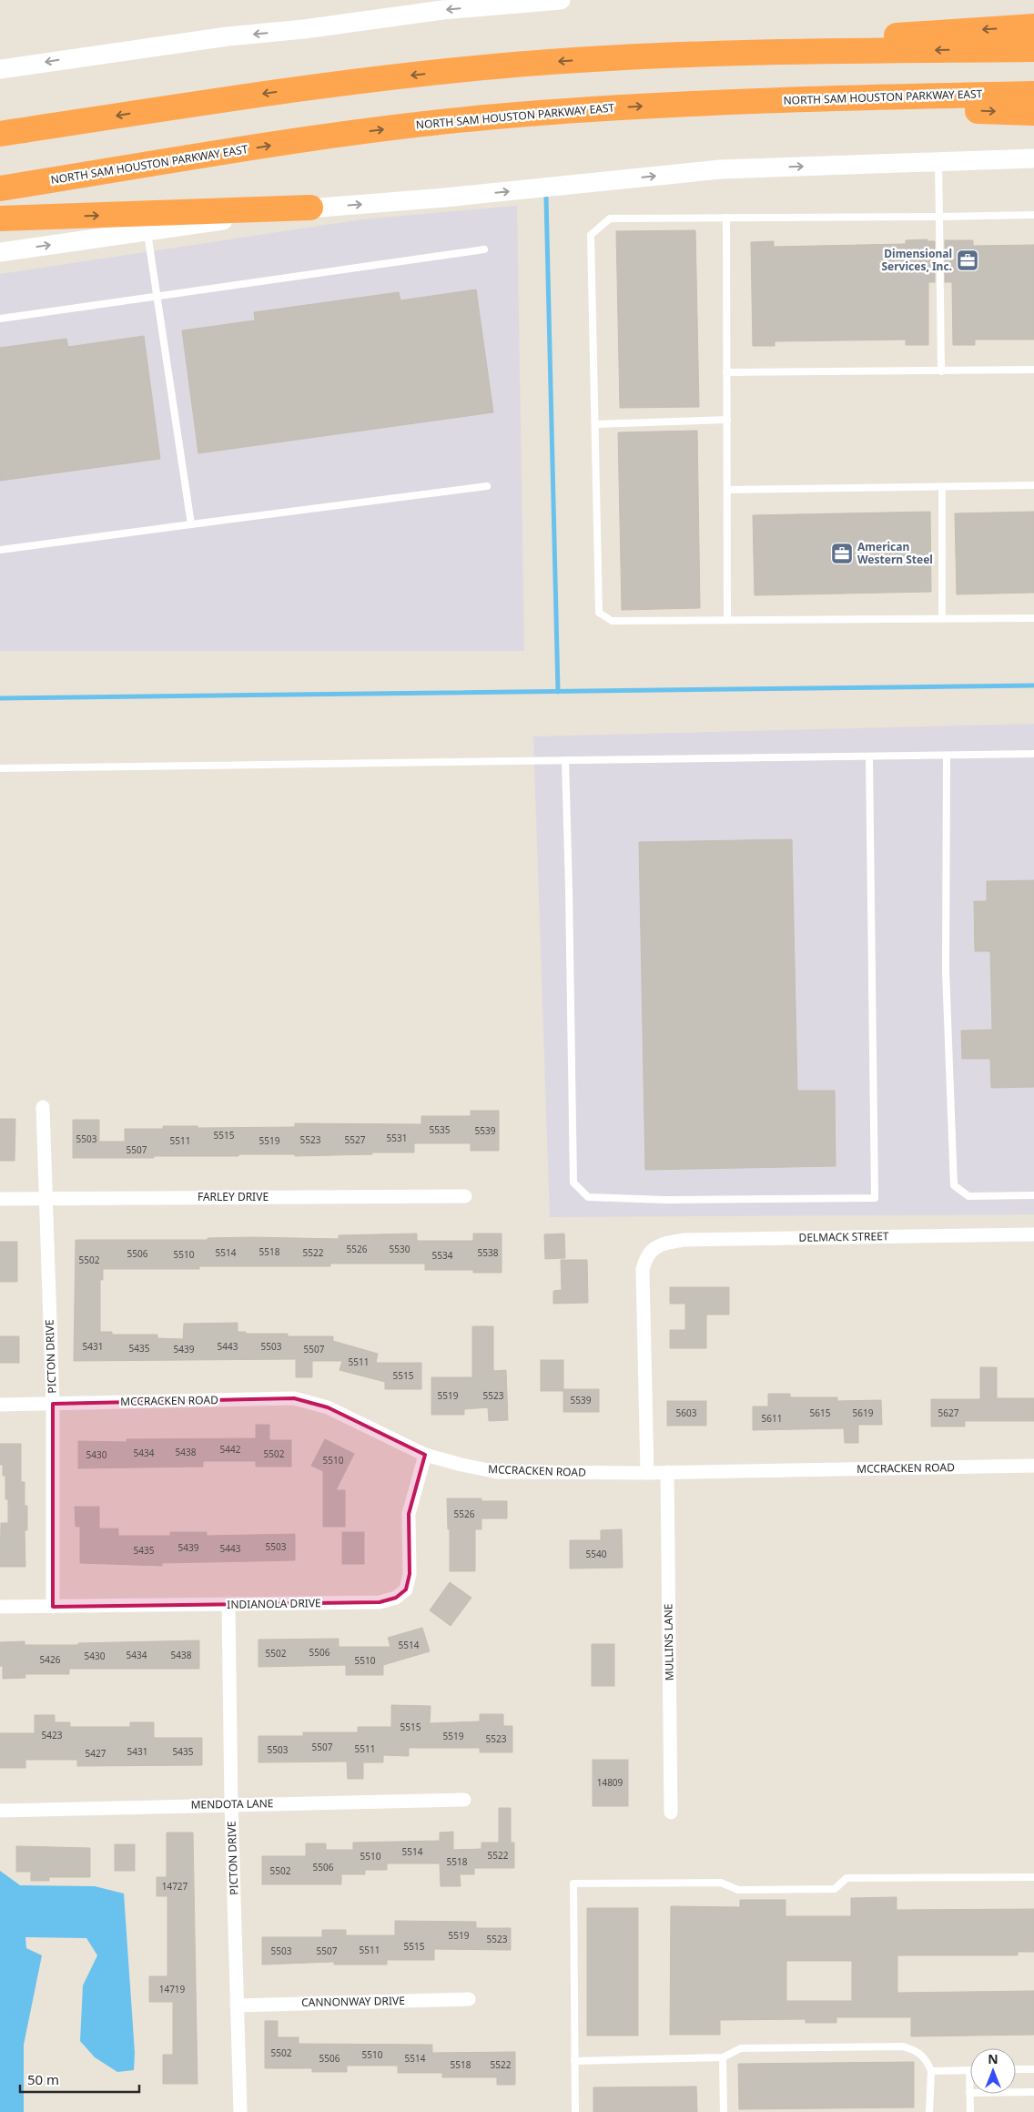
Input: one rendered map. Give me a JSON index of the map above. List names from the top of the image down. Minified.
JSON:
{"streets":{"highway":["NORTH SAM HOUSTON PARKWAY EAST"],"street":["FARLEY DRIVE","DELMACK STREET","PICTON DRIVE","MCCRACKEN ROAD","INDIANOLA DRIVE","MULLINS LANE","MENDOTA LANE","CANNONWAY DRIVE"]},"crossings":[["FARLEY DRIVE","PICTON DRIVE"],["DELMACK STREET","MCCRACKEN ROAD"],["PICTON DRIVE","MCCRACKEN ROAD"],["PICTON DRIVE","INDIANOLA DRIVE"],["PICTON DRIVE","MENDOTA LANE"],["PICTON DRIVE","CANNONWAY DRIVE"],["MCCRACKEN ROAD","INDIANOLA DRIVE"],["MCCRACKEN ROAD","MULLINS LANE"]],"places":{"office":["Dimensional Services, Inc.","American Western Steel"]},"house_numbers":["5535","5539","5515","5531","5503","5523","5527","5511","5519","5507","5526","5530","5518","5514","5522","5538","5506","5510","5534","5502","5431","5443","5503","5435","5439","5507","5511","5515","5519","5523","5539","5603","5615","5619","5627","5611","5442","5438","5434","5502","5430","5510","5526","5503","5439","5443","5435","5540","5514","5506","5502","5434","5438","5430","5426","5510","5515","5423","5519","5523","5507","5511","5503","5431","5435","5427","14809","5514","5522","5510","5518","5506","5502","14727","5519","5523","5515","5511","5503","5507","14719","5502","5510","5506","5514","5518","5522"],"scale_bar":"50 m","north":"top"}
